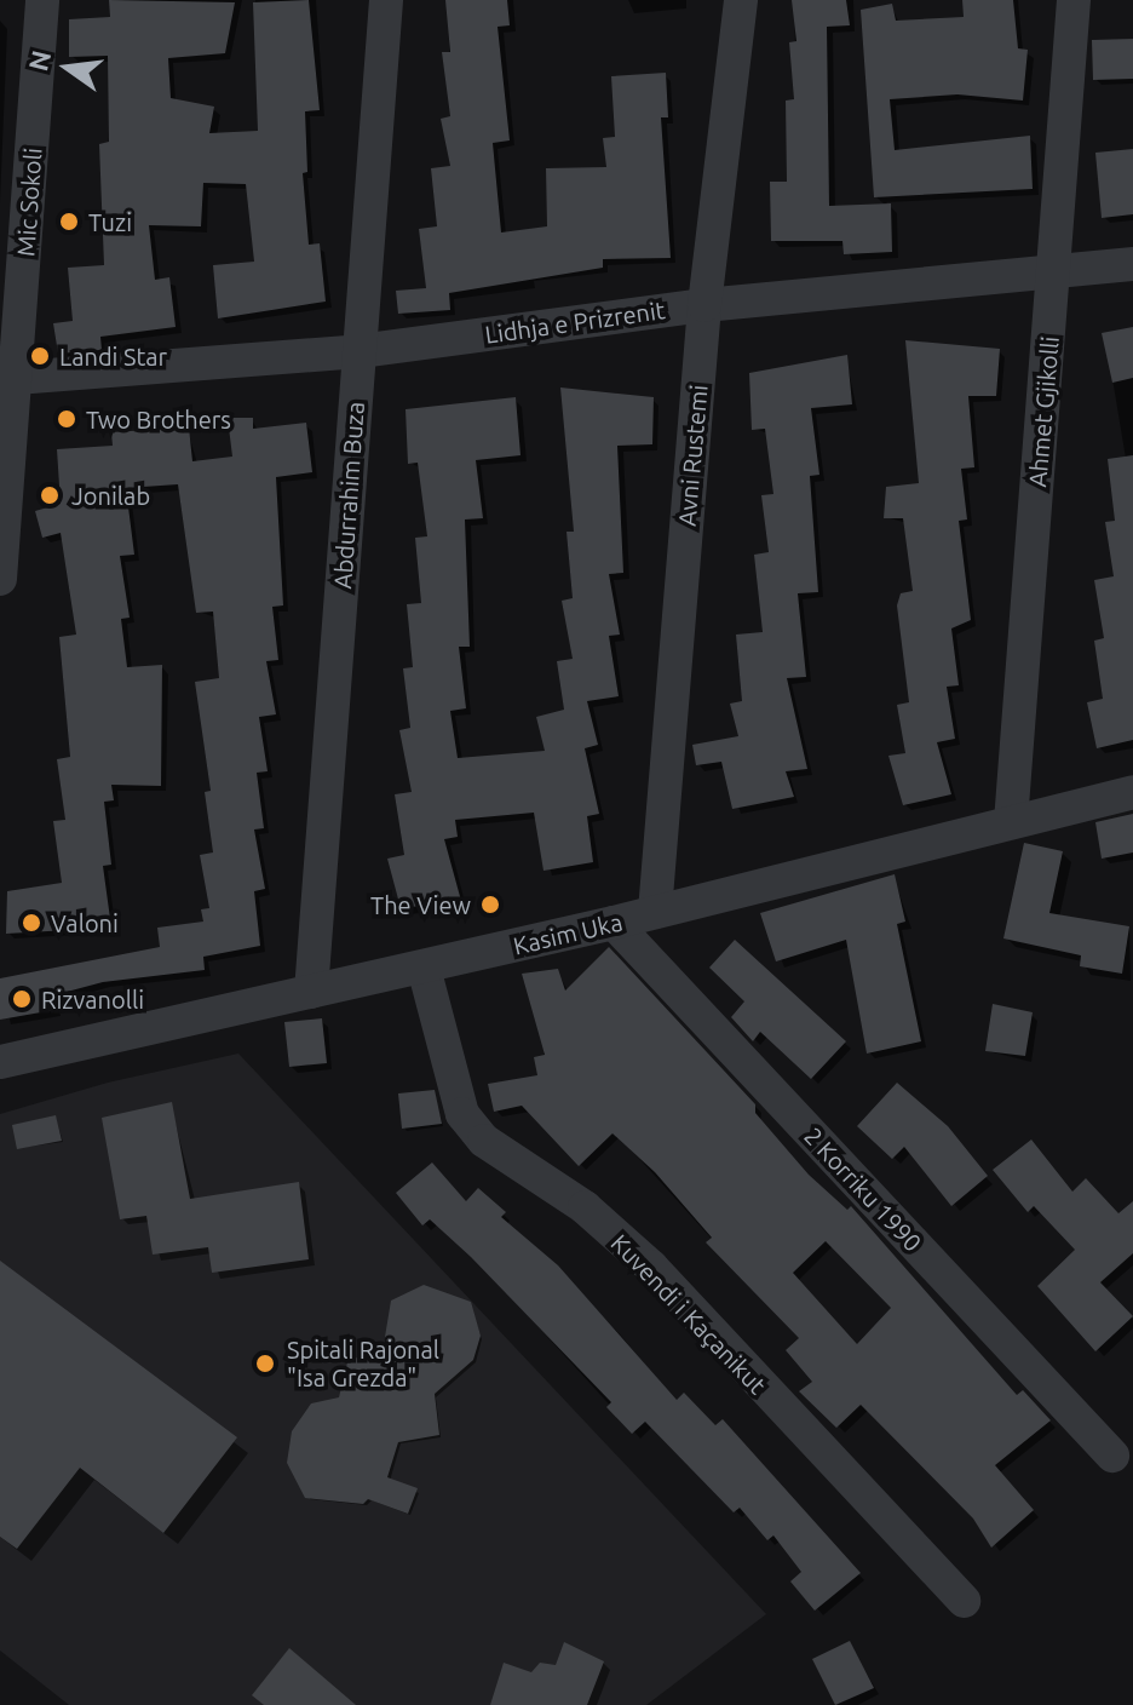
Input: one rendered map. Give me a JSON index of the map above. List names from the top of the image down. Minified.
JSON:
{"streets":{"street":["Mic Sokoli","Lidhja e Prizrenit","Ahmet Gjikolli","Avni Rustemi","Abdurrahim Buza","Kasim Uka","2 Korriku 1990","Kuvendi i Kaçanikut"]},"crossings":[["Mic Sokoli","Lidhja e Prizrenit"],["Lidhja e Prizrenit","Ahmet Gjikolli"],["Lidhja e Prizrenit","Avni Rustemi"],["Lidhja e Prizrenit","Abdurrahim Buza"],["Ahmet Gjikolli","Kasim Uka"],["Avni Rustemi","Kasim Uka"],["Abdurrahim Buza","Kasim Uka"],["Kasim Uka","2 Korriku 1990"],["Kasim Uka","Kuvendi i Kaçanikut"]],"places":["Tuzi","Landi Star","Two Brothers","Jonilab","The View","Valoni","Rizvanolli","Spitali Rajonal \"Isa Grezda\""],"north":"left"}
